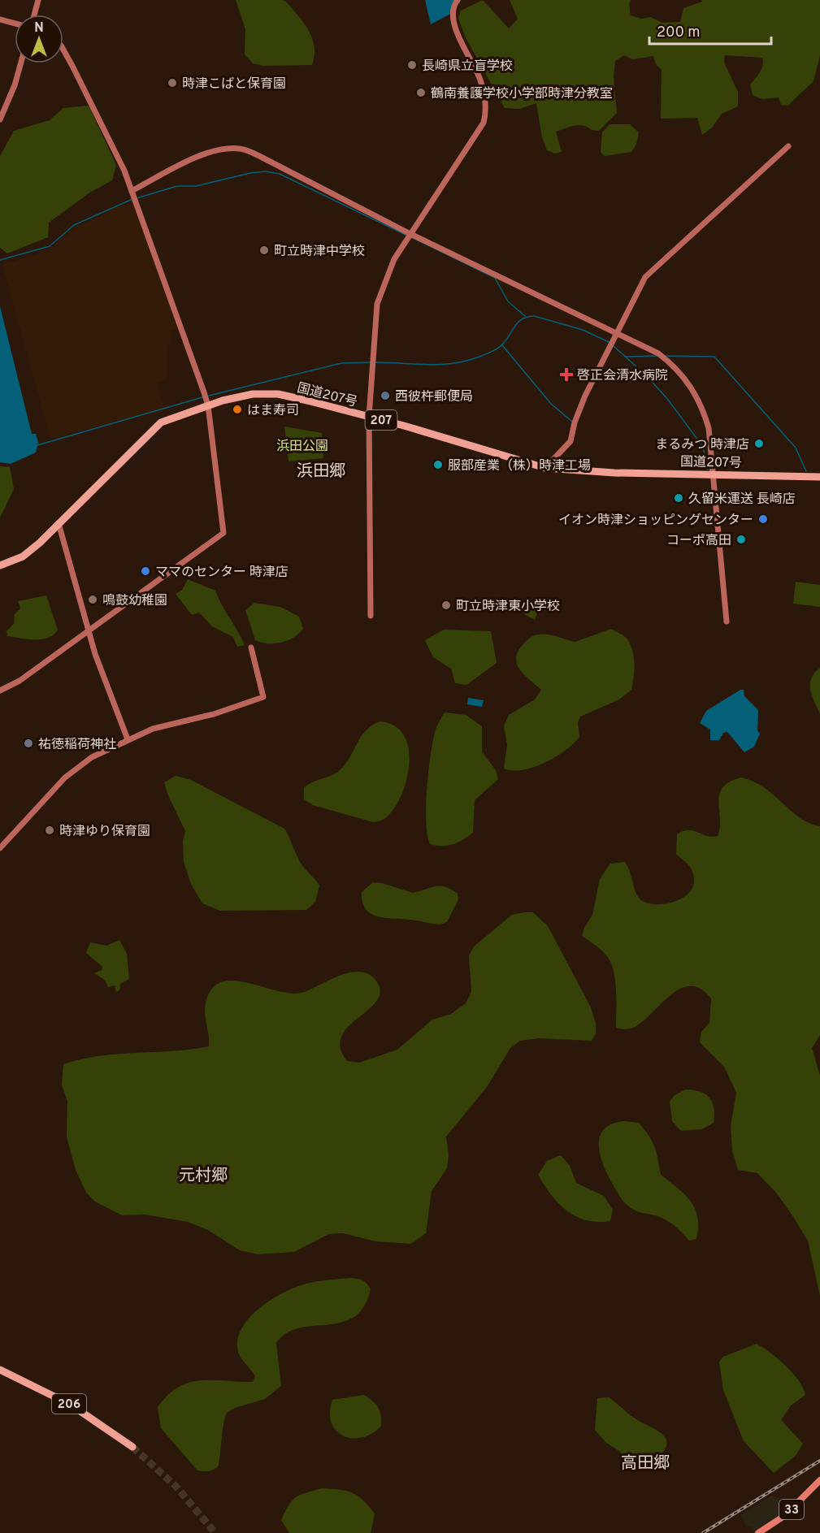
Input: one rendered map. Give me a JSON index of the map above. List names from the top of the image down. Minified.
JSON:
{"streets":{"highway":["国道207号","207","206"],"main road":["33"]},"districts":["浜田郷","元村郷","高田郷"],"parks":["浜田公園"],"places":{"other":["長崎県立盲学校","時津こばと保育園","鶴南養護学校小学部時津分教室","町立時津中学校","西彼杵郵便局","はま寿司","まるみつ 時津店","服部産業（株）時津工場","久留米運送 長崎店","イオン時津ショッピングセンター","コーポ高田","ママのセンター 時津店","鳴鼓幼稚園","町立時津東小学校","祐徳稲荷神社","時津ゆり保育園"],"health":["啓正会清水病院"]},"scale_bar":"200 m","north":"top"}
